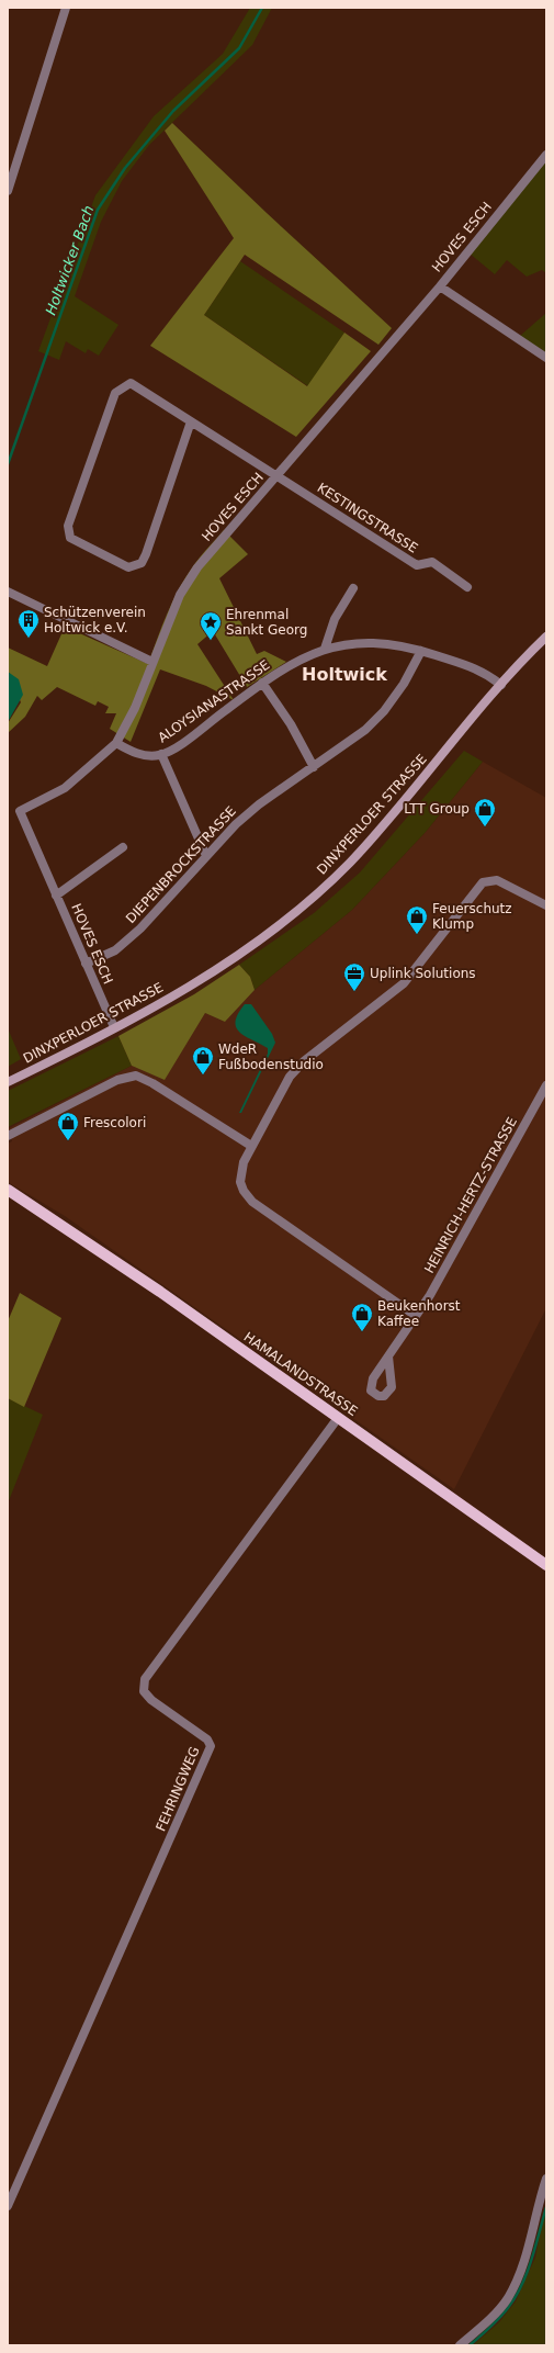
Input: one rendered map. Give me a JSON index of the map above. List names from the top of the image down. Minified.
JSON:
{"streets":{"main road":["DINXPERLOER STRASSE","HAMALANDSTRASSE"],"street":["HOVES ESCH","KESTINGSTRASSE","ALOYSIANASTRASSE","DIEPENBROCKSTRASSE","HEINRICH-HERTZ-STRASSE","FEHRINGWEG"]},"crossings":[["HOVES ESCH","KESTINGSTRASSE"],["HOVES ESCH","ALOYSIANASTRASSE"],["HOVES ESCH","DINXPERLOER STRASSE"],["HOVES ESCH","DIEPENBROCKSTRASSE"],["ALOYSIANASTRASSE","DINXPERLOER STRASSE"],["ALOYSIANASTRASSE","DIEPENBROCKSTRASSE"],["HAMALANDSTRASSE","FEHRINGWEG"]],"districts":["Holtwick"],"water":["Holtwicker Bach"],"places":{"building":["Schützenverein Holtwick e.V."],"place":["Ehrenmal Sankt Georg"],"shop":["LTT Group","Feuerschutz Klump","WdeR Fußbodenstudio","Frescolori","Beukenhorst Kaffee"],"office":["Uplink Solutions"]}}
